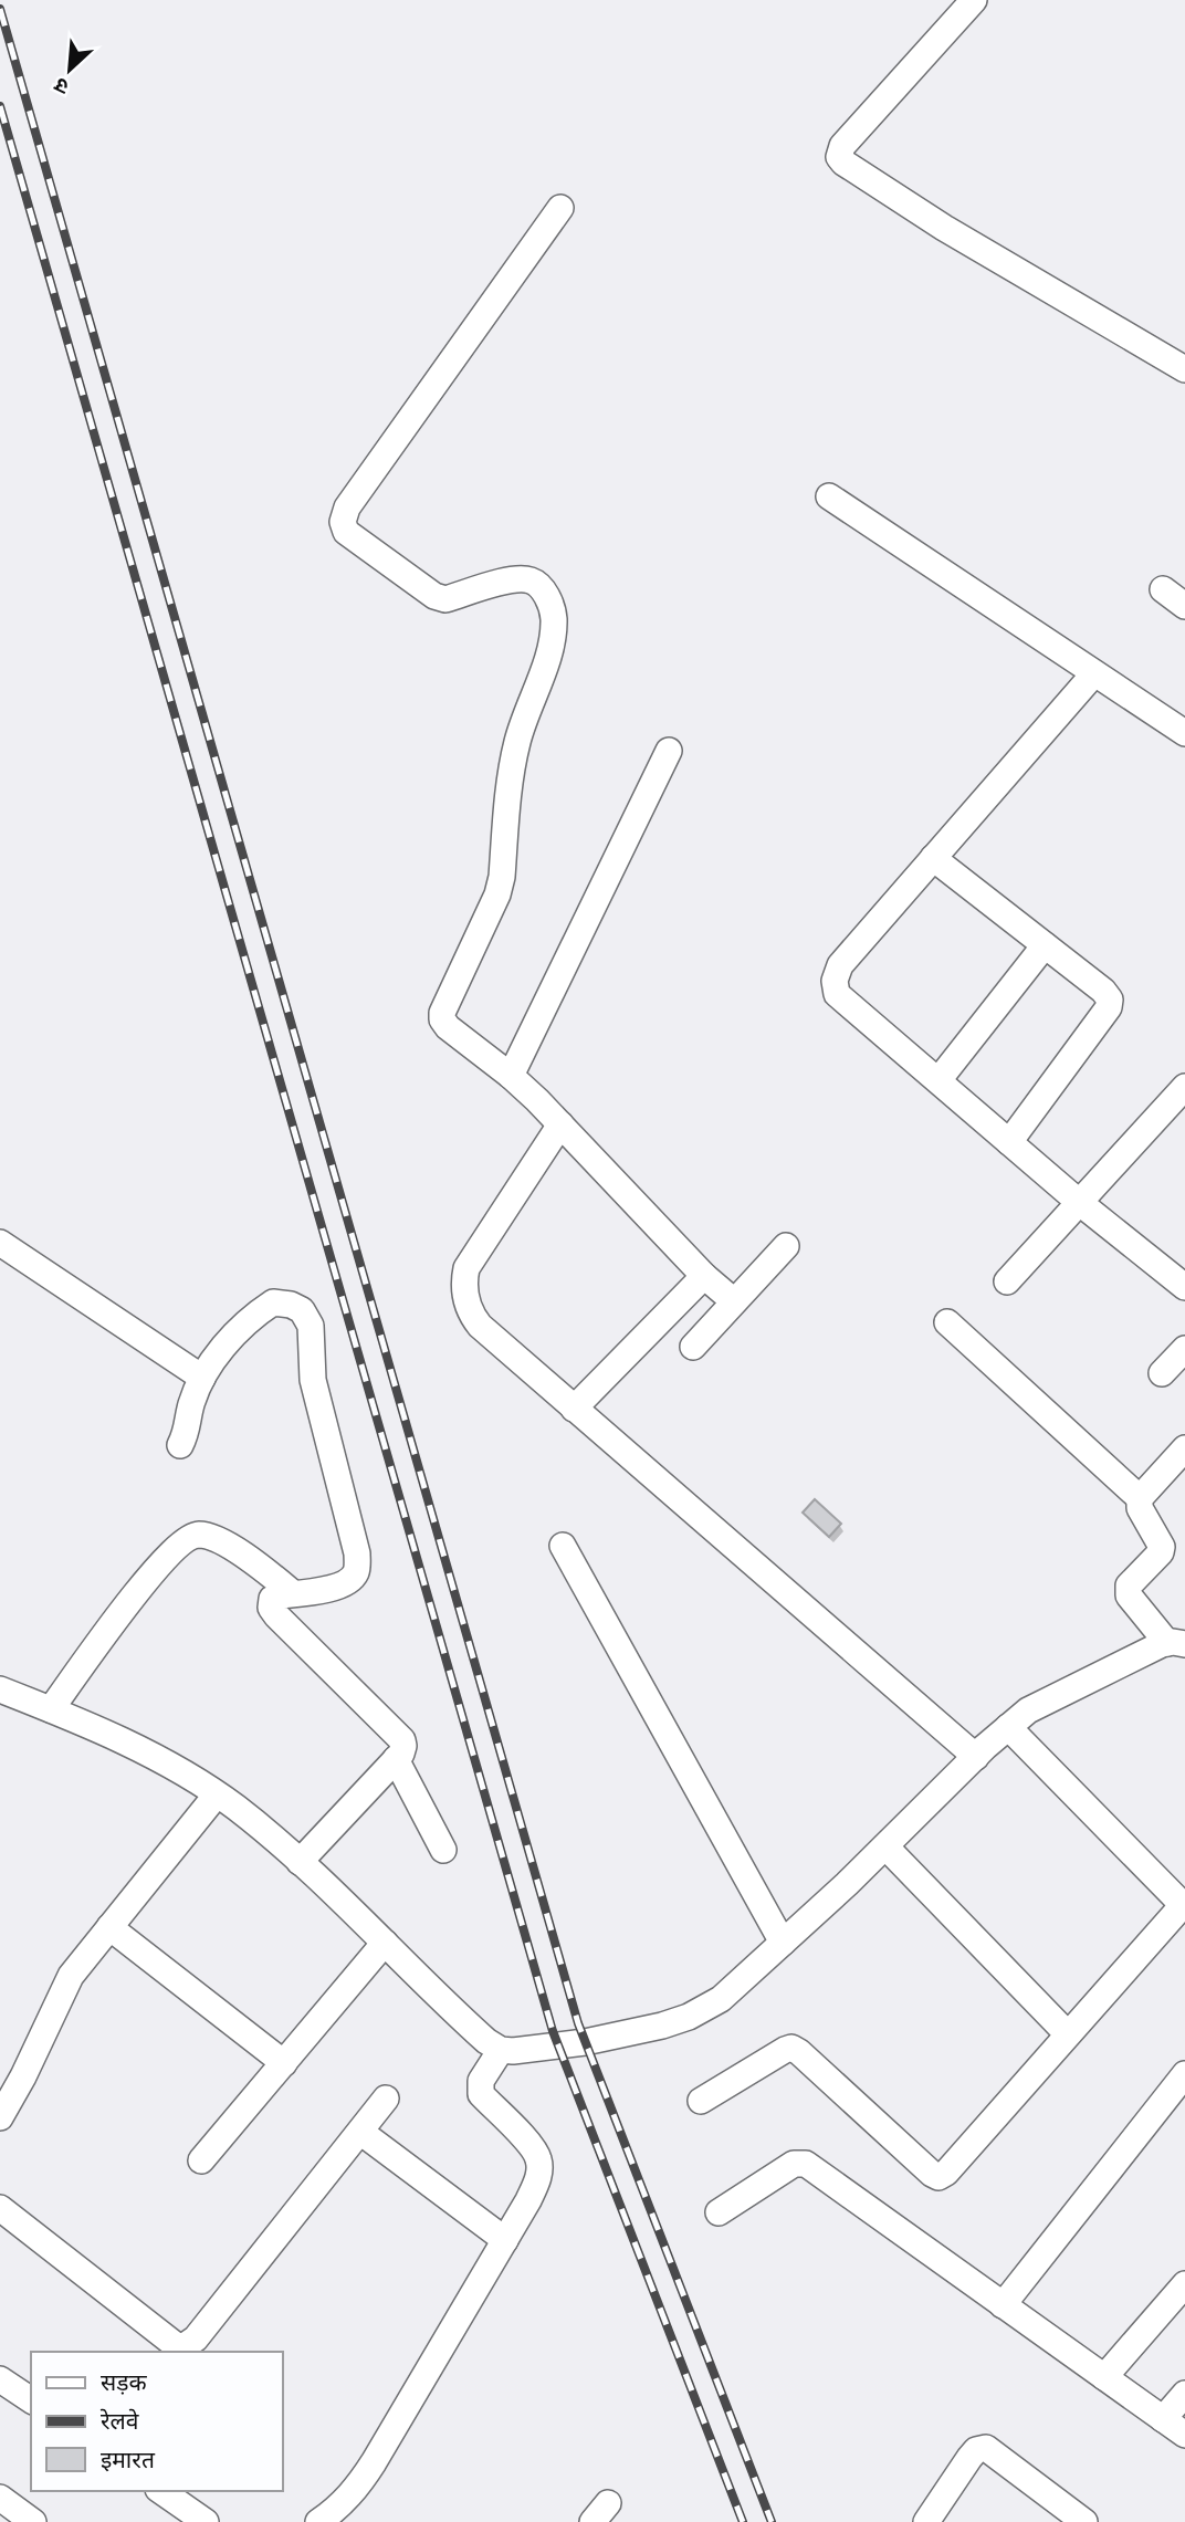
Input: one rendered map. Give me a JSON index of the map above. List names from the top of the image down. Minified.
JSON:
{"legend":["सड़क","रेलवे","इमारत"],"north":"bottom left"}
